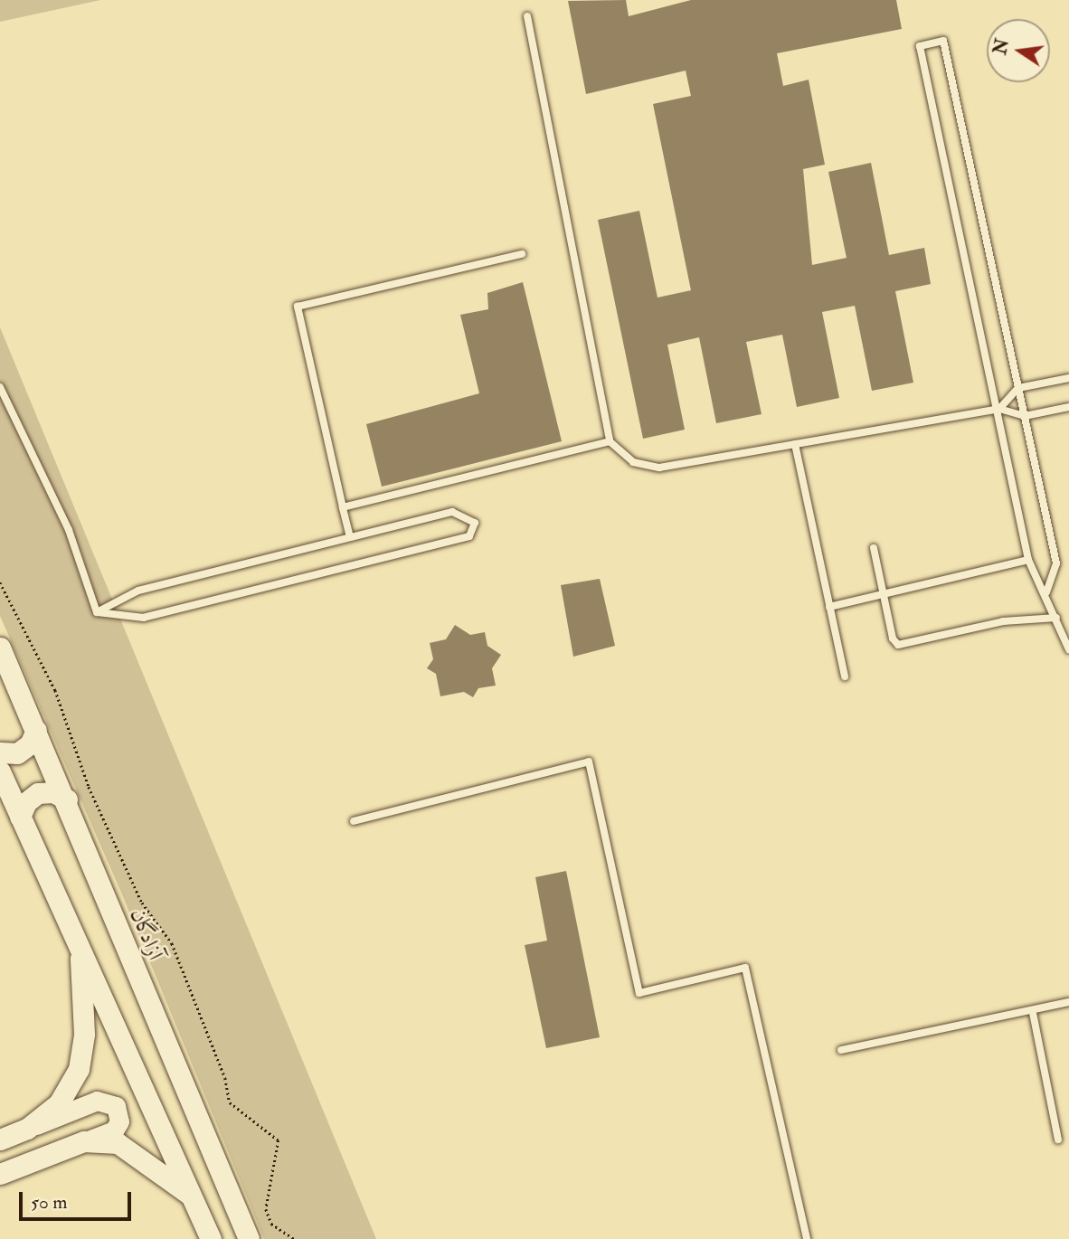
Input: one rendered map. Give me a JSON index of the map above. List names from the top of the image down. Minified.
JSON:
{"streets":{"main road":["آزادگان"]},"scale_bar":"50 m","north":"left"}
